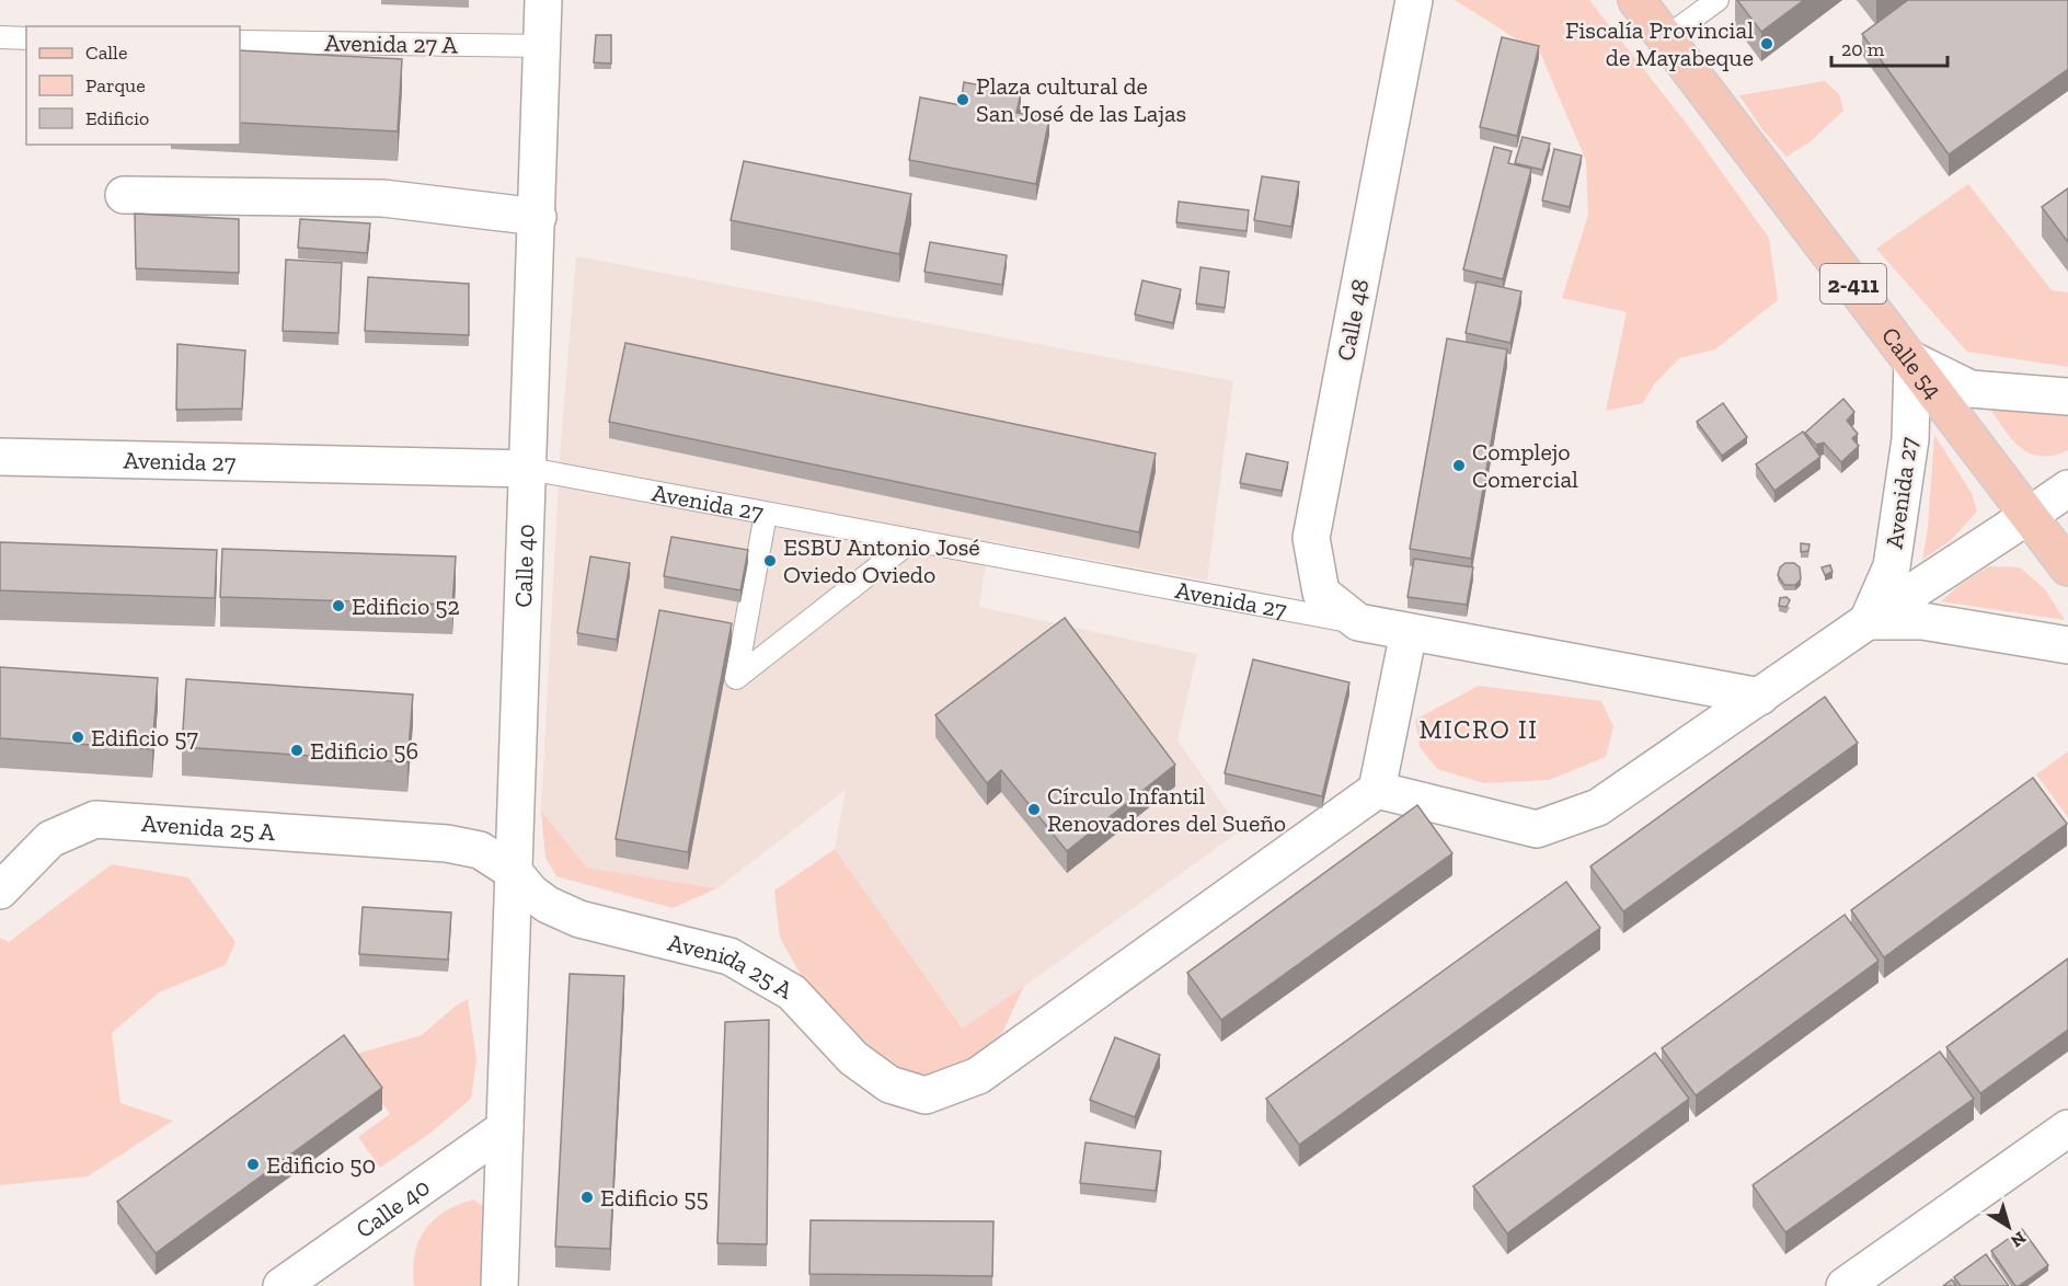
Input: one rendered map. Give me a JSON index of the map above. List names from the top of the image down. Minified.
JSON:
{"streets":{"main road":["2-411","Calle 54"],"street":["Calle 48","Avenida 27","Calle 40","Avenida 25 A"],"lane":["Avenida 27 A"]},"crossings":[["Avenida 27 A","Calle 40"],["Calle 48","Avenida 27"],["Calle 54","Avenida 27"],["Avenida 27","Calle 40"],["Calle 40","Avenida 25 A"]],"districts":["MICRO II"],"places":["Fiscalía Provincial de Mayabeque","Plaza cultural de San José de las Lajas","Complejo Comercial","ESBU Antonio José Oviedo Oviedo","Edificio 52","Edificio 57","Edificio 56","Círculo Infantil Renovadores del Sueño","Edificio 50","Edificio 55"],"legend":["Calle","Parque","Edificio"],"scale_bar":"20 m","north":"bottom right"}
